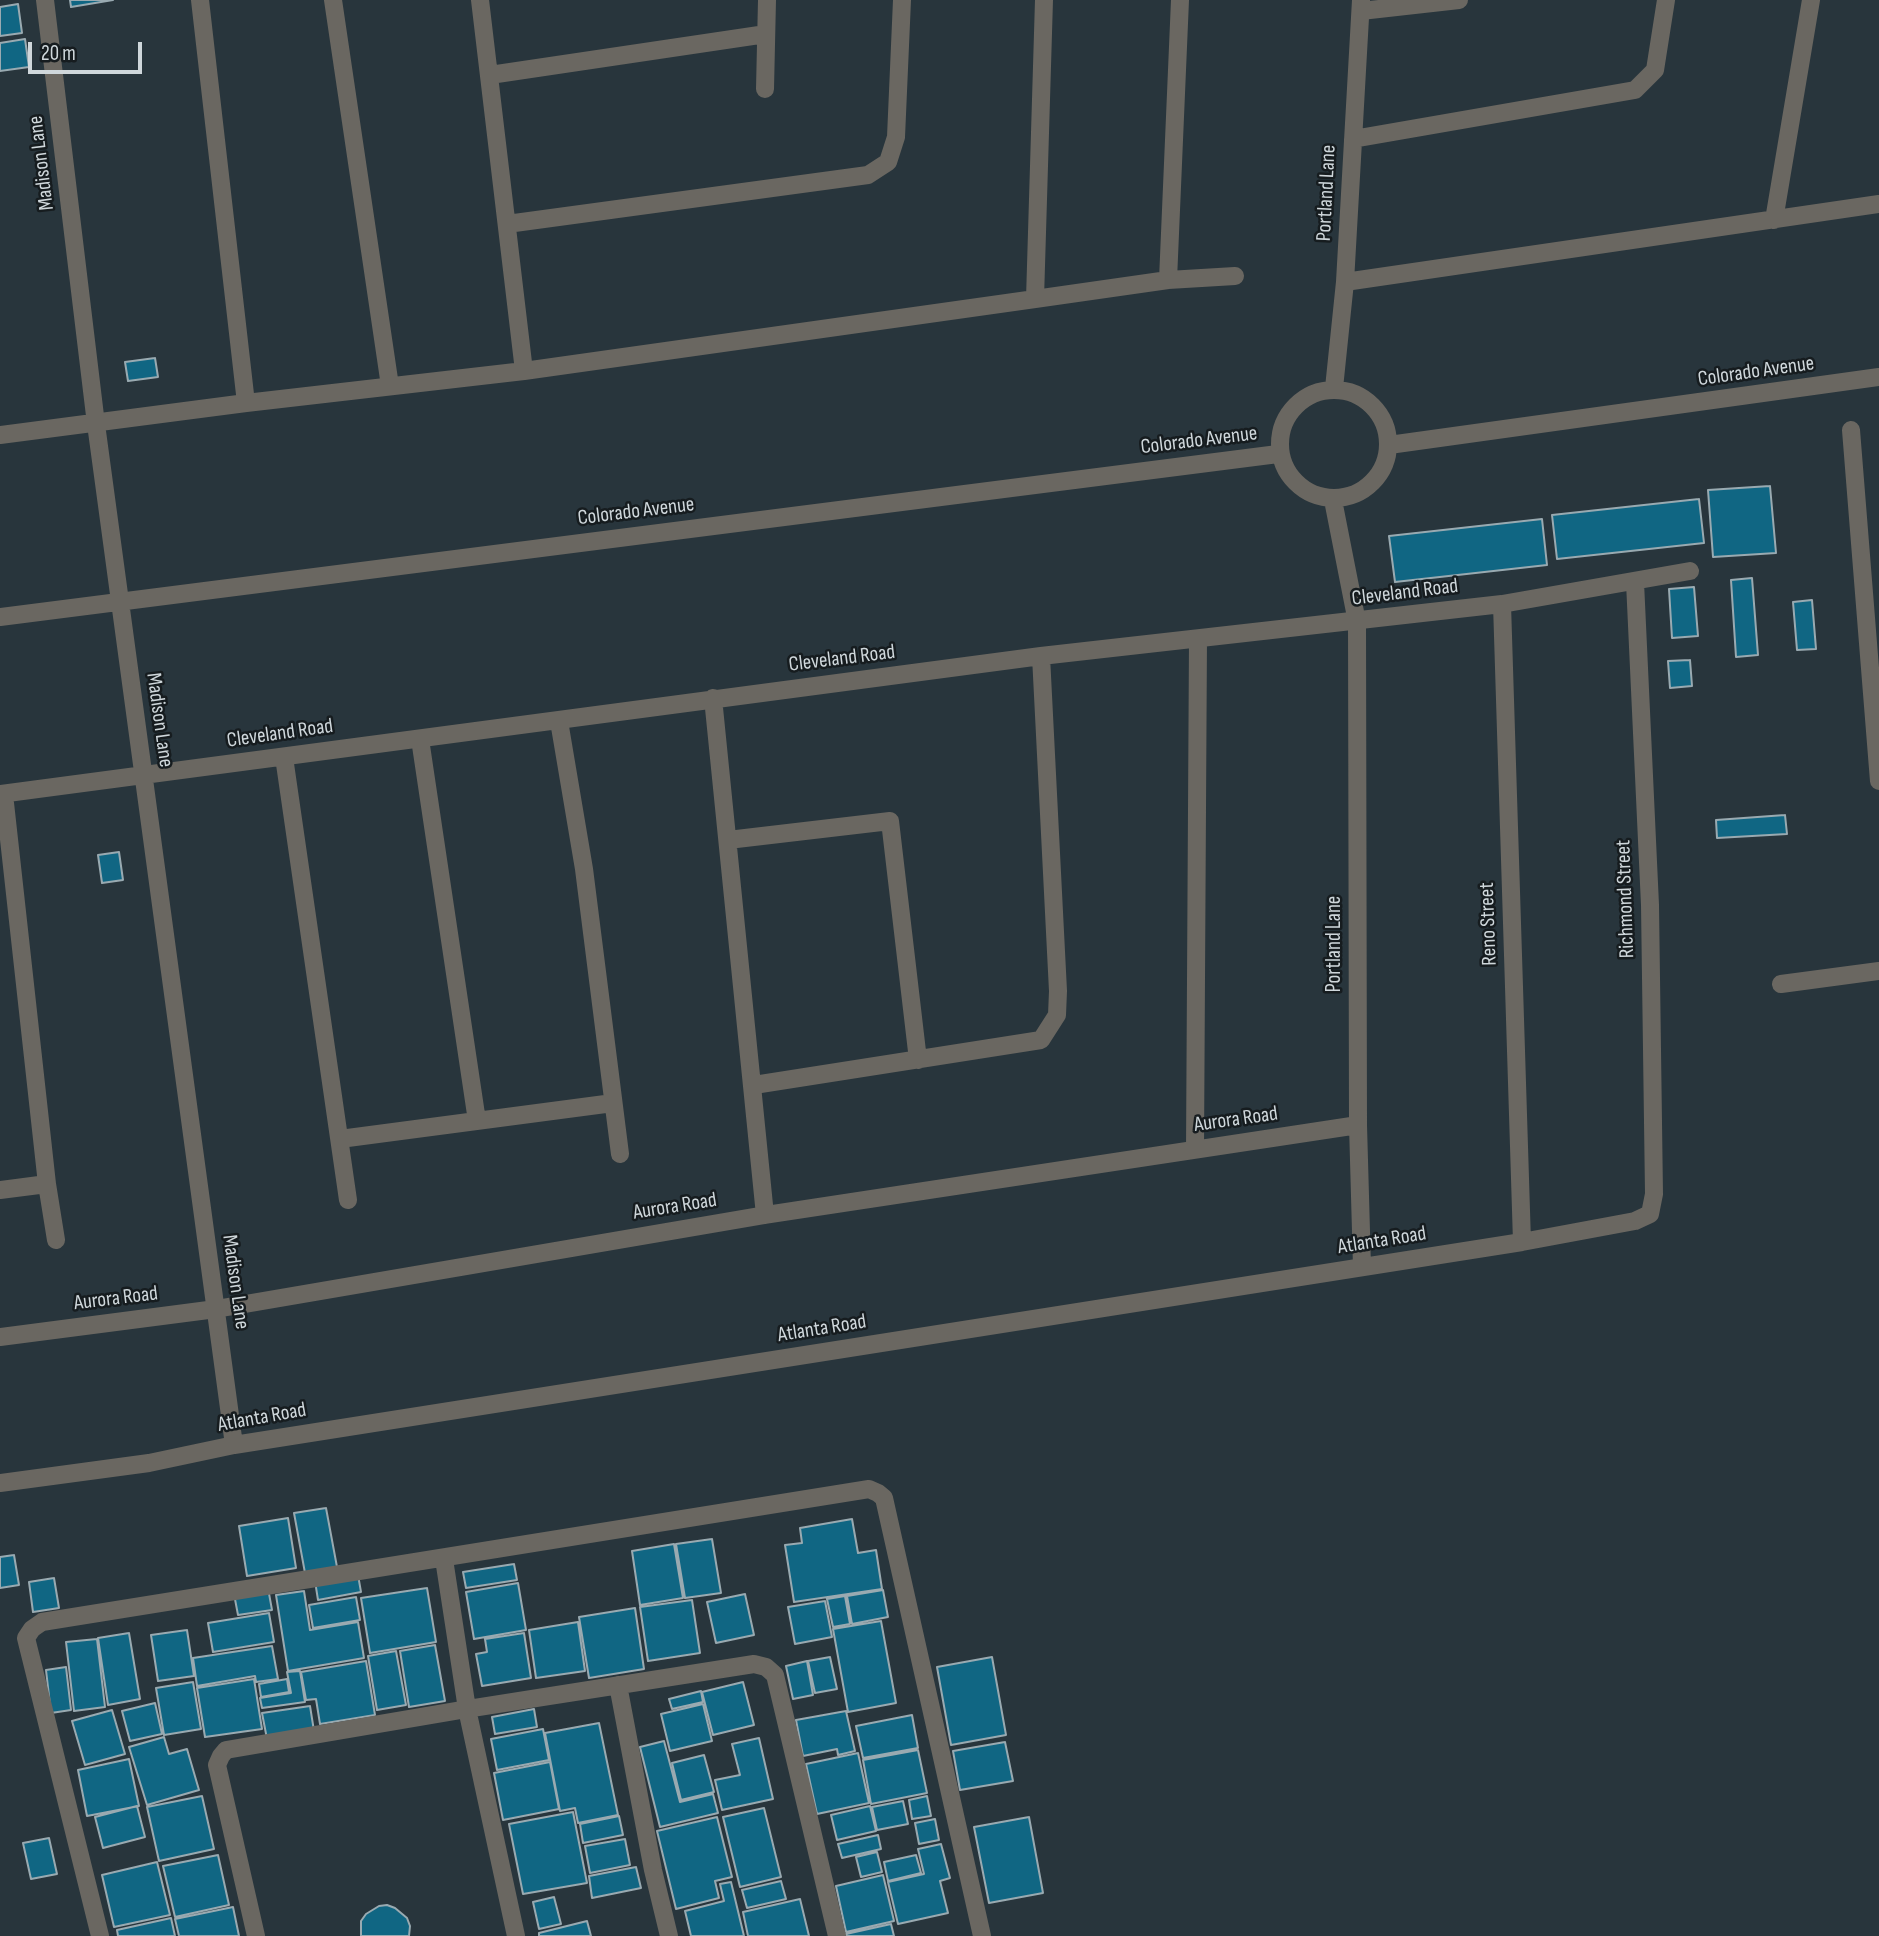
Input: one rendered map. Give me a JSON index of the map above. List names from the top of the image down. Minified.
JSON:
{"streets":{"street":["Madison Lane","Portland Lane","Colorado Avenue","Cleveland Road","Richmond Street","Reno Street","Aurora Road","Atlanta Road"]},"crossings":[["Madison Lane","Colorado Avenue"],["Madison Lane","Cleveland Road"],["Madison Lane","Aurora Road"],["Madison Lane","Atlanta Road"],["Portland Lane","Colorado Avenue"],["Portland Lane","Cleveland Road"],["Portland Lane","Aurora Road"],["Portland Lane","Atlanta Road"],["Cleveland Road","Richmond Street"],["Cleveland Road","Reno Street"],["Richmond Street","Atlanta Road"],["Reno Street","Atlanta Road"]],"scale_bar":"20 m"}
